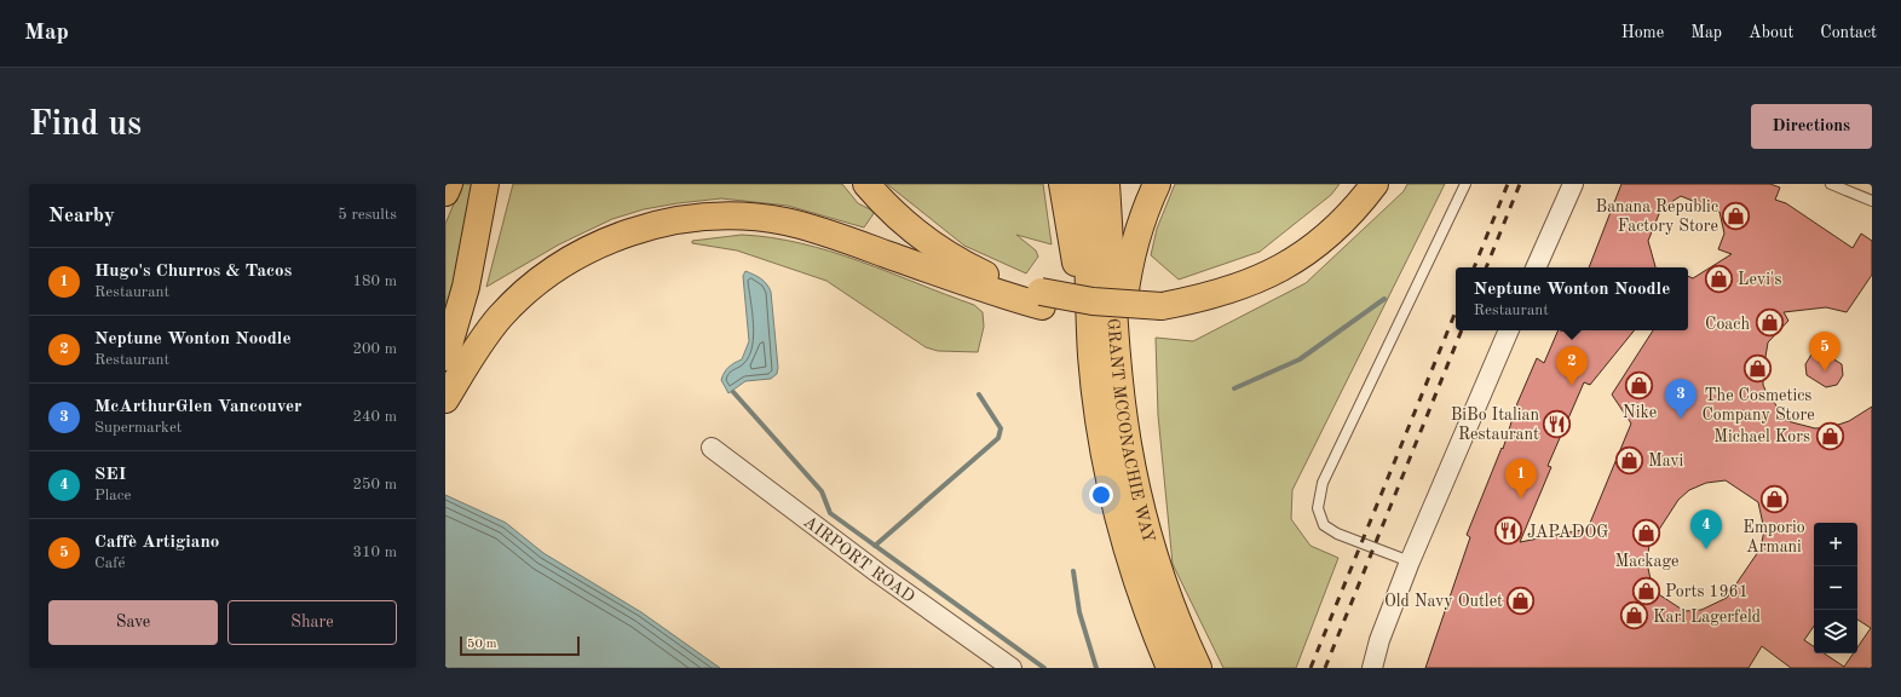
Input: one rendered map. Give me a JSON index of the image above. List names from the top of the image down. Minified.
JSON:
{"streets":{"main road":["GRANT MCCONACHIE WAY"],"street":["AIRPORT ROAD"]},"places":{"shop":["Banana Republic Factory Store","Levi's","Coach","The Cosmetics Company Store","Nike","Michael Kors","Mavi","Emporio Armani","Mackage","Ports 1961","Old Navy Outlet","Karl Lagerfeld"],"restaurant":["BiBo Italian Restaurant","JAPADOG"]},"scale_bar":"50 m","page":{"header":"Map","nav":["Home","Map","About","Contact"],"buttons":["Directions",["Save","Share"]],"title":"Find us","heading":["Nearby","5 results"],"list":[{"mark":"1","name":"Hugo's Churros & Tacos","note":"Restaurant","value":"180 m"},{"mark":"2","name":"Neptune Wonton Noodle","note":"Restaurant","value":"200 m"},{"mark":"3","name":"McArthurGlen Vancouver","note":"Supermarket","value":"240 m"},{"mark":"4","name":"SEI","note":"Place","value":"250 m"},{"mark":"5","name":"Caffè Artigiano","note":"Café","value":"310 m"}],"popup":["Neptune Wonton Noodle","Restaurant"],"pins":["5","2","3","1","4"],"map_buttons":["+","−"],"scale":"50 m"}}
